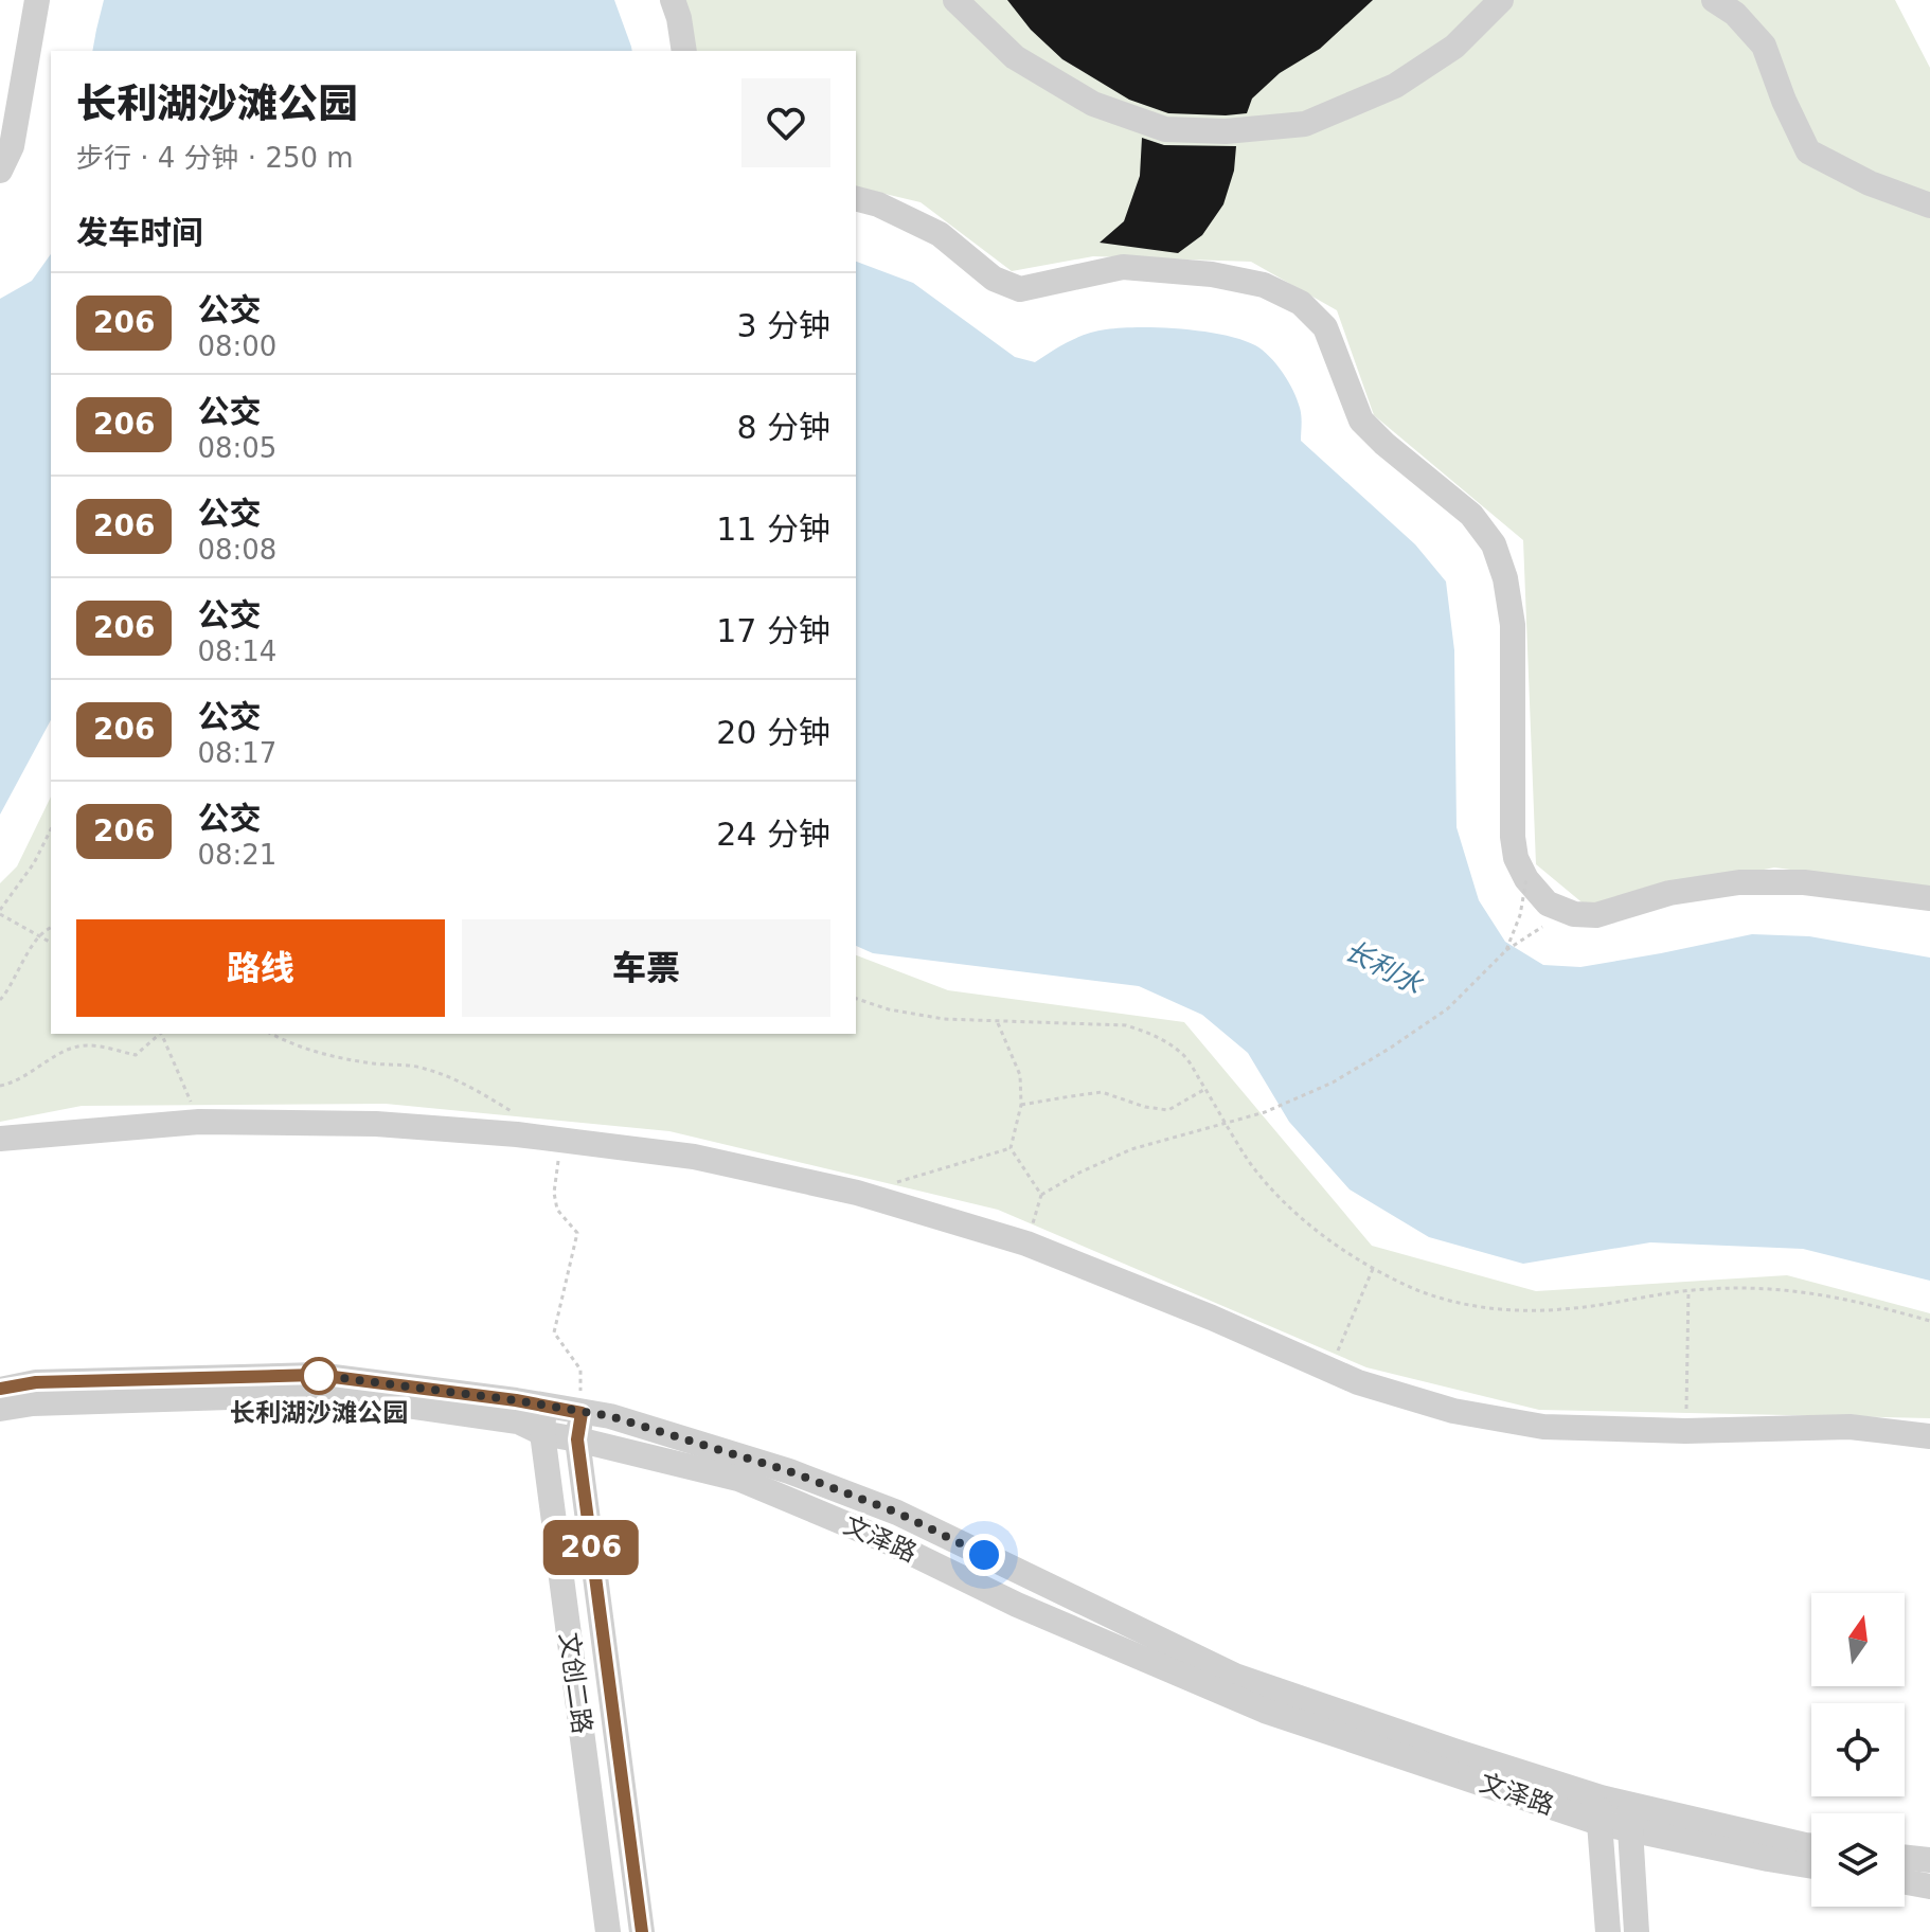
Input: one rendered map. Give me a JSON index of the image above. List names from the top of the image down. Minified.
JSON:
{"streets":{"street":["文泽路","文创二路"]},"crossings":[["文泽路","文创二路"]],"water":["长利水"],"places":["长利湖沙滩公园"],"lines":["bus line 206"],"north":"top","page":{"on_map":"206","heading":[["长利湖沙滩公园","步行 · 4 分钟 · 250 m"],"发车时间"],"list":[{"mark":"206","name":"公交","note":"08:00","value":"3 分钟"},{"mark":"206","name":"公交","note":"08:05","value":"8 分钟"},{"mark":"206","name":"公交","note":"08:08","value":"11 分钟"},{"mark":"206","name":"公交","note":"08:14","value":"17 分钟"},{"mark":"206","name":"公交","note":"08:17","value":"20 分钟"},{"mark":"206","name":"公交","note":"08:21","value":"24 分钟"}],"buttons":["路线","车票"]}}
